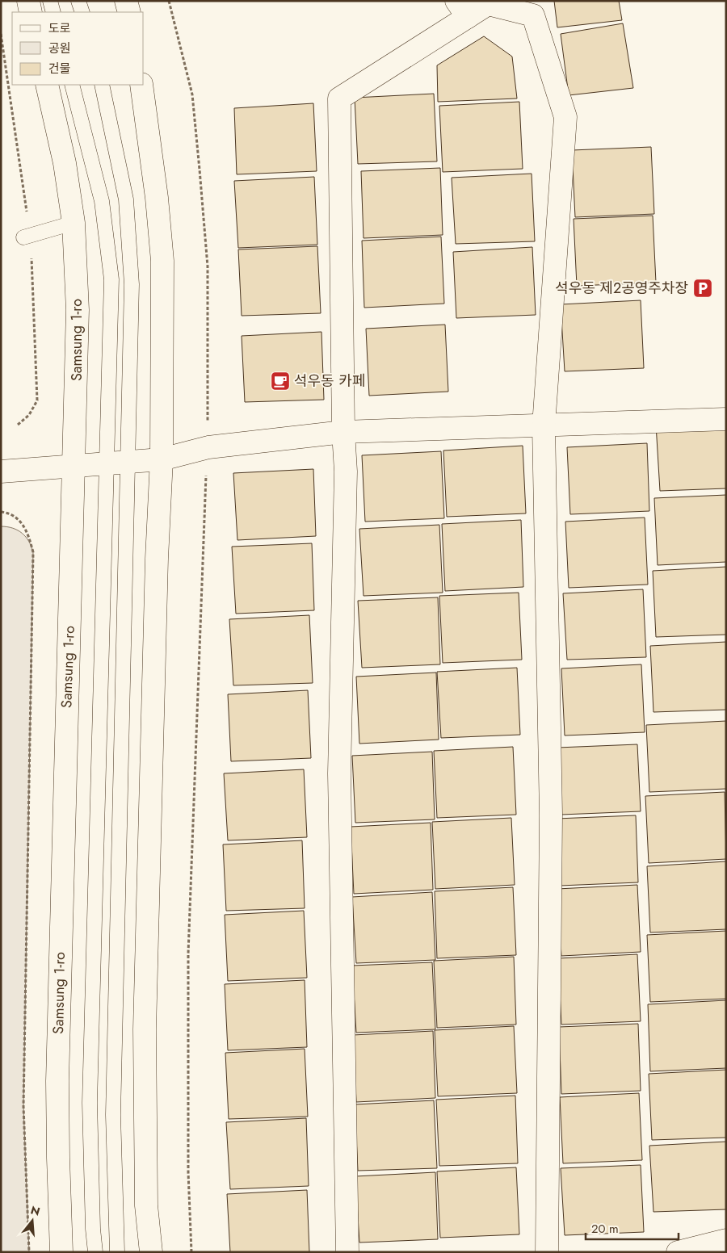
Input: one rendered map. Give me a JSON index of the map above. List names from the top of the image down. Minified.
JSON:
{"streets":{"street":["Samsung 1-ro"]},"places":{"parking":["석우동 제2공영주차장"],"cafe":["석우동 카페"]},"legend":["도로","공원","건물"],"scale_bar":"20 m","north":"top"}
